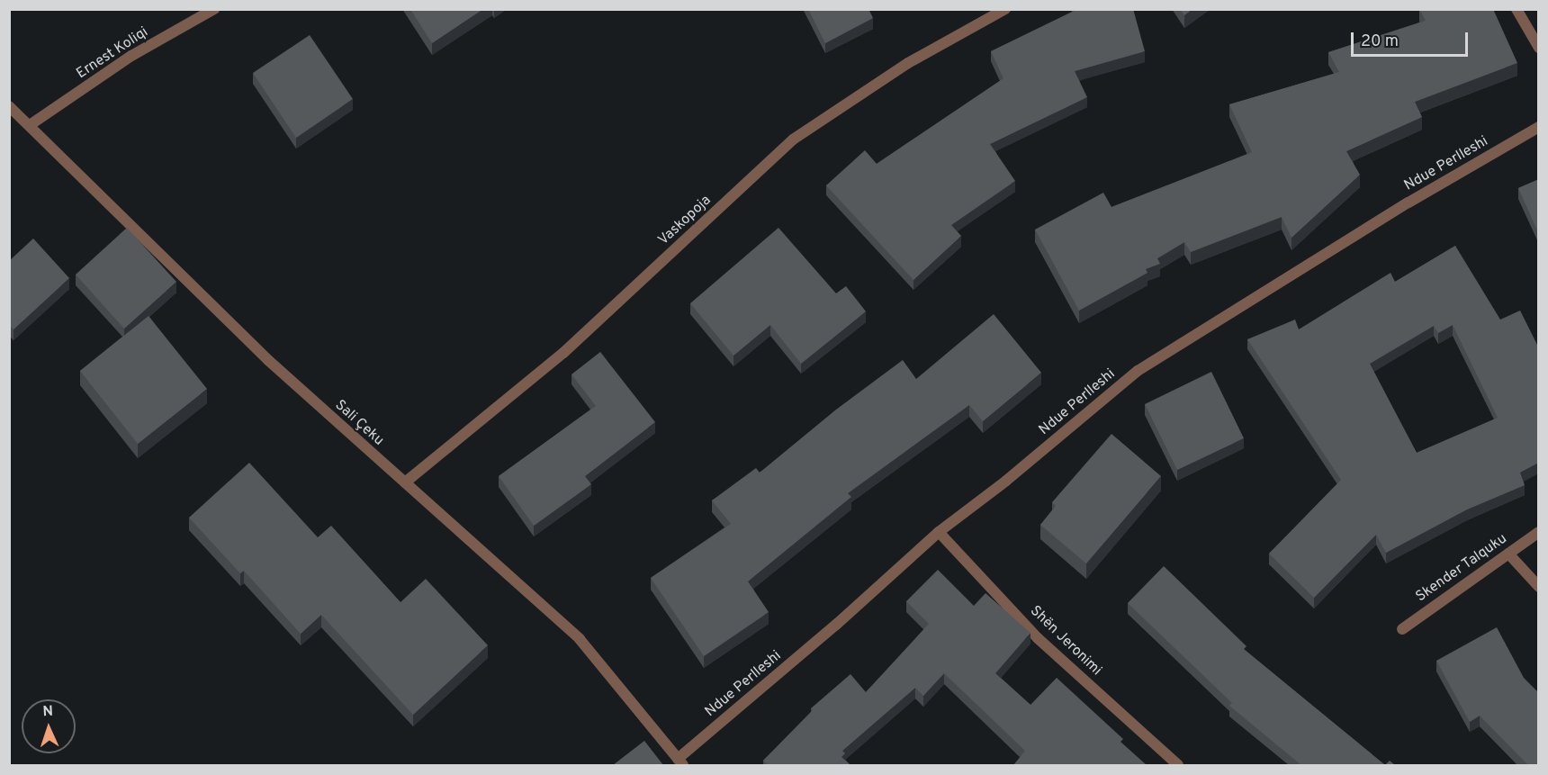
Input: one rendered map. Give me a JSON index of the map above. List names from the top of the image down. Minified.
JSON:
{"streets":{"street":["Ernest Koliqi","Ndue Perlleshi","Vaskopoja","Sali Çeku","Skender Talquku","Shën Jeronimi"]},"crossings":[["Ernest Koliqi","Sali Çeku"],["Ndue Perlleshi","Sali Çeku"],["Ndue Perlleshi","Shën Jeronimi"],["Vaskopoja","Sali Çeku"]],"scale_bar":"20 m","north":"top"}
